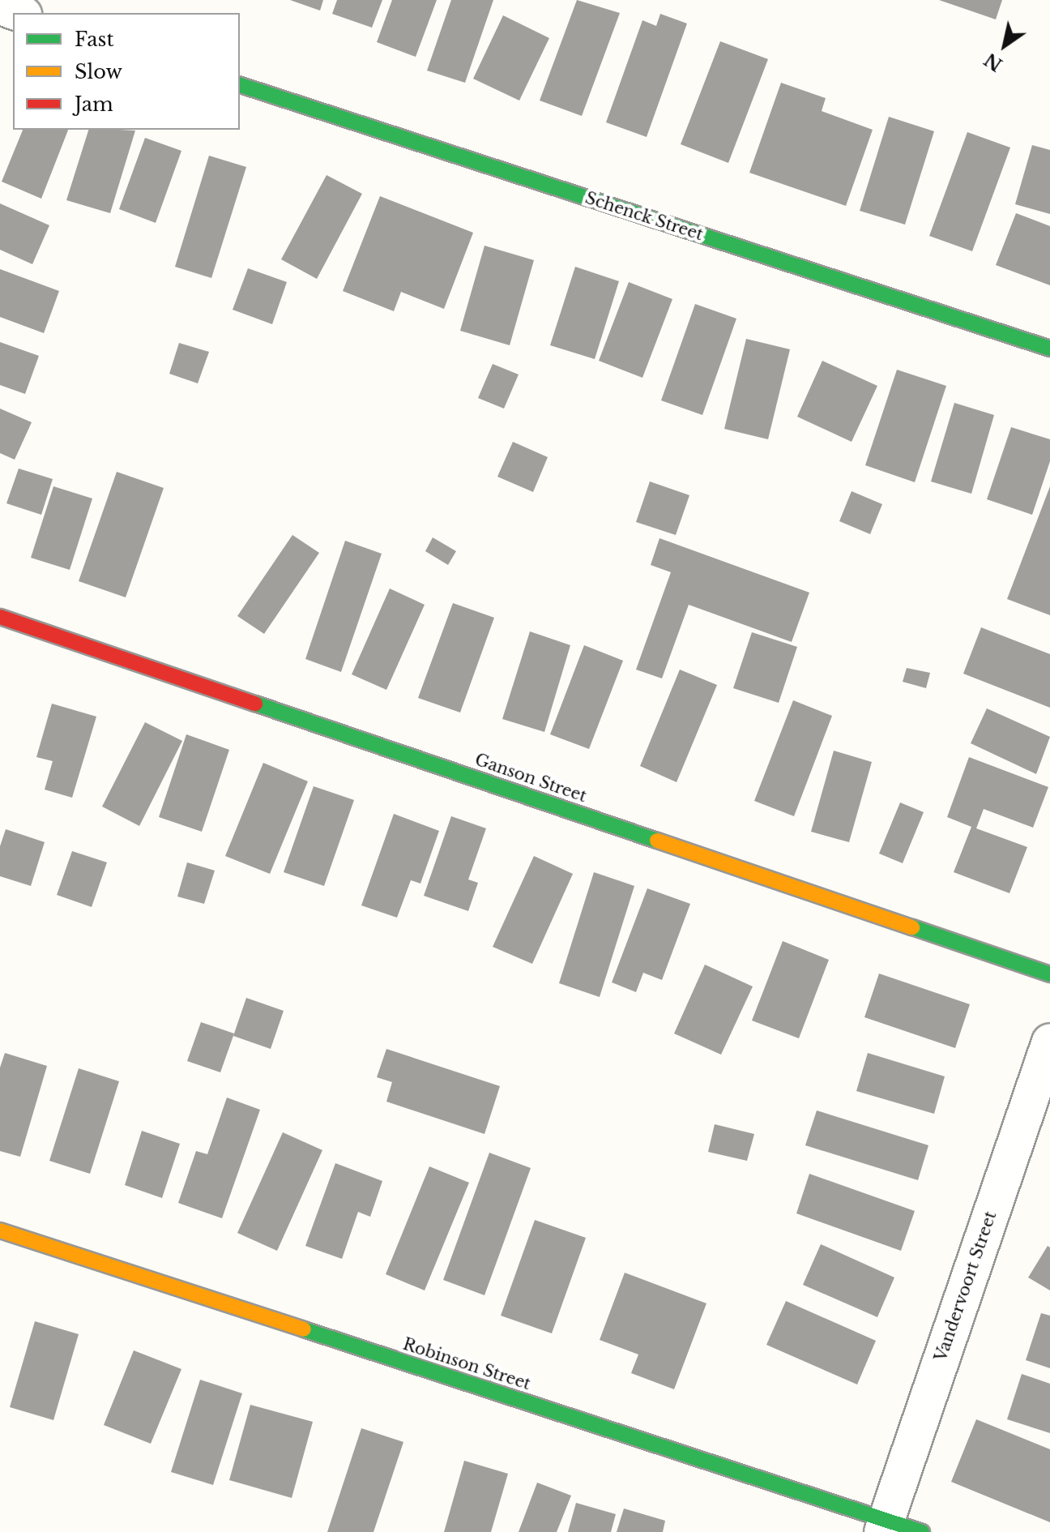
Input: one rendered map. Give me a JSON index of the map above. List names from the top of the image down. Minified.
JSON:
{"streets":{"street":["Schenck Street","Ganson Street","Vandervoort Street","Robinson Street"]},"crossings":[["Vandervoort Street","Robinson Street"]],"legend":["Fast","Slow","Jam"],"north":"bottom left"}
